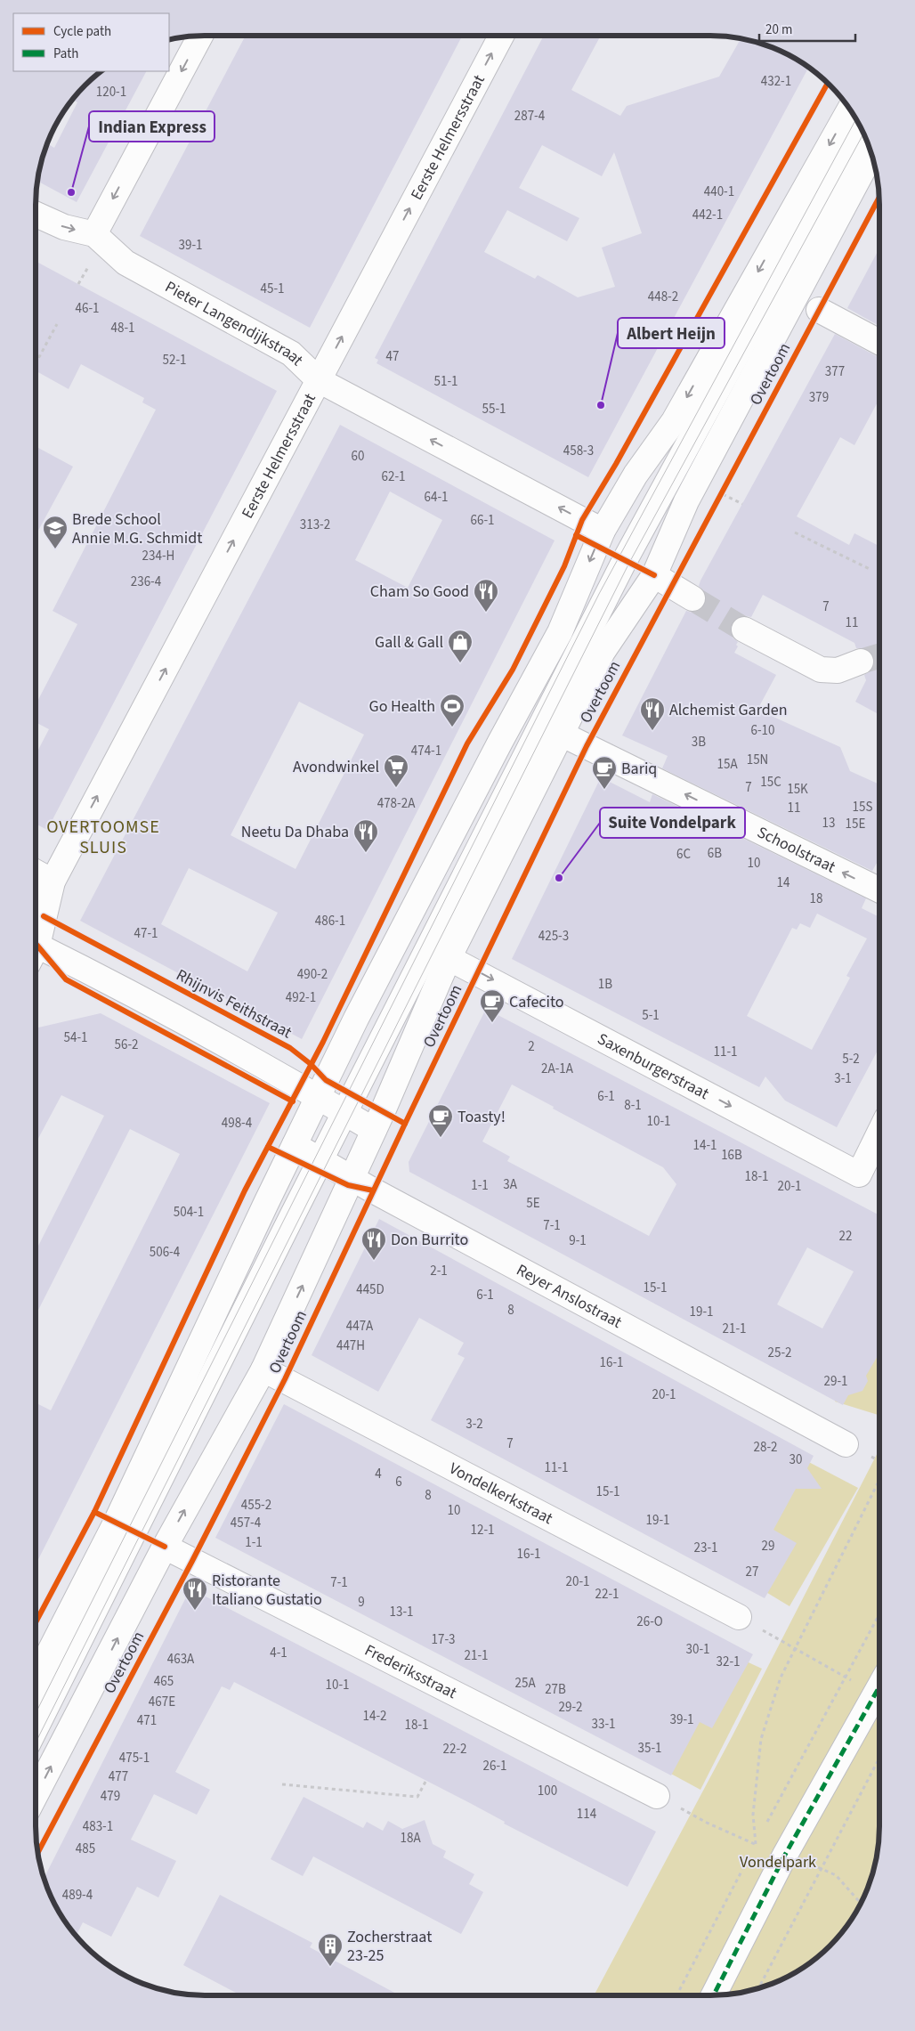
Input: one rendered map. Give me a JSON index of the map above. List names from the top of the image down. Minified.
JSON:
{"streets":{"street":["Eerste Helmersstraat","Pieter Langendijkstraat","Overtoom","Schoolstraat","Saxenburgerstraat","Reyer Anslostraat","Vondelkerkstraat","Frederiksstraat"],"cycle path":["Rhijnvis Feithstraat"]},"crossings":[["Eerste Helmersstraat","Pieter Langendijkstraat"],["Overtoom","Schoolstraat"],["Overtoom","Saxenburgerstraat"],["Overtoom","Reyer Anslostraat"],["Overtoom","Vondelkerkstraat"],["Overtoom","Frederiksstraat"]],"one_way":["Eerste Helmersstraat","Saxenburgerstraat"],"districts":["OVERTOOMSE SLUIS"],"parks":["Vondelpark"],"places":{"other":["Indian Express","Albert Heijn","Suite Vondelpark"],"school or university":["Brede School Annie M.G. Schmidt"],"restaurant":["Cham So Good","Alchemist Garden","Neetu Da Dhaba","Don Burrito","Ristorante Italiano Gustatio"],"shop":["Gall & Gall"],"sports":["Go Health"],"supermarket":["Avondwinkel"],"cafe":["Bariq","Cafecito","Toasty!"],"building":["Zocherstraat 23-25"]},"house_numbers":["432-1","120-1","287-4","440-1","442-1","39-1","45-1","448-2","46-1","48-1","47","52-1","377","51-1","379","55-1","458-3","60","62-1","64-1","66-1","313-2","234-H","236-4","7","11","6-10","3B","474-1","15N","15A","15C","7","15K","478-2A","15S","11","13","15E","6B","6C","10","14","18","486-1","47-1","425-3","490-2","1B","492-1","5-1","54-1","56-2","2","11-1","5-2","2A-1A","3-1","6-1","8-1","10-1","498-4","14-1","16B","18-1","3A","1-1","20-1","5E","504-1","7-1","22","9-1","506-4","2-1","15-1","445D","6-1","8","19-1","447A","21-1","447H","25-2","16-1","29-1","20-1","3-2","7","28-2","30","11-1","4","6","15-1","8","455-2","10","19-1","457-4","12-1","1-1","29","23-1","16-1","27","20-1","7-1","22-1","9","13-1","26-O","17-3","30-1","4-1","21-1","463A","32-1","465","25A","10-1","27B","467E","29-2","14-2","39-1","471","33-1","18-1","35-1","22-2","475-1","26-1","477","100","479","114","483-1","18A","485","489-4"],"legend":["Cycle path","Path"],"scale_bar":"20 m"}
